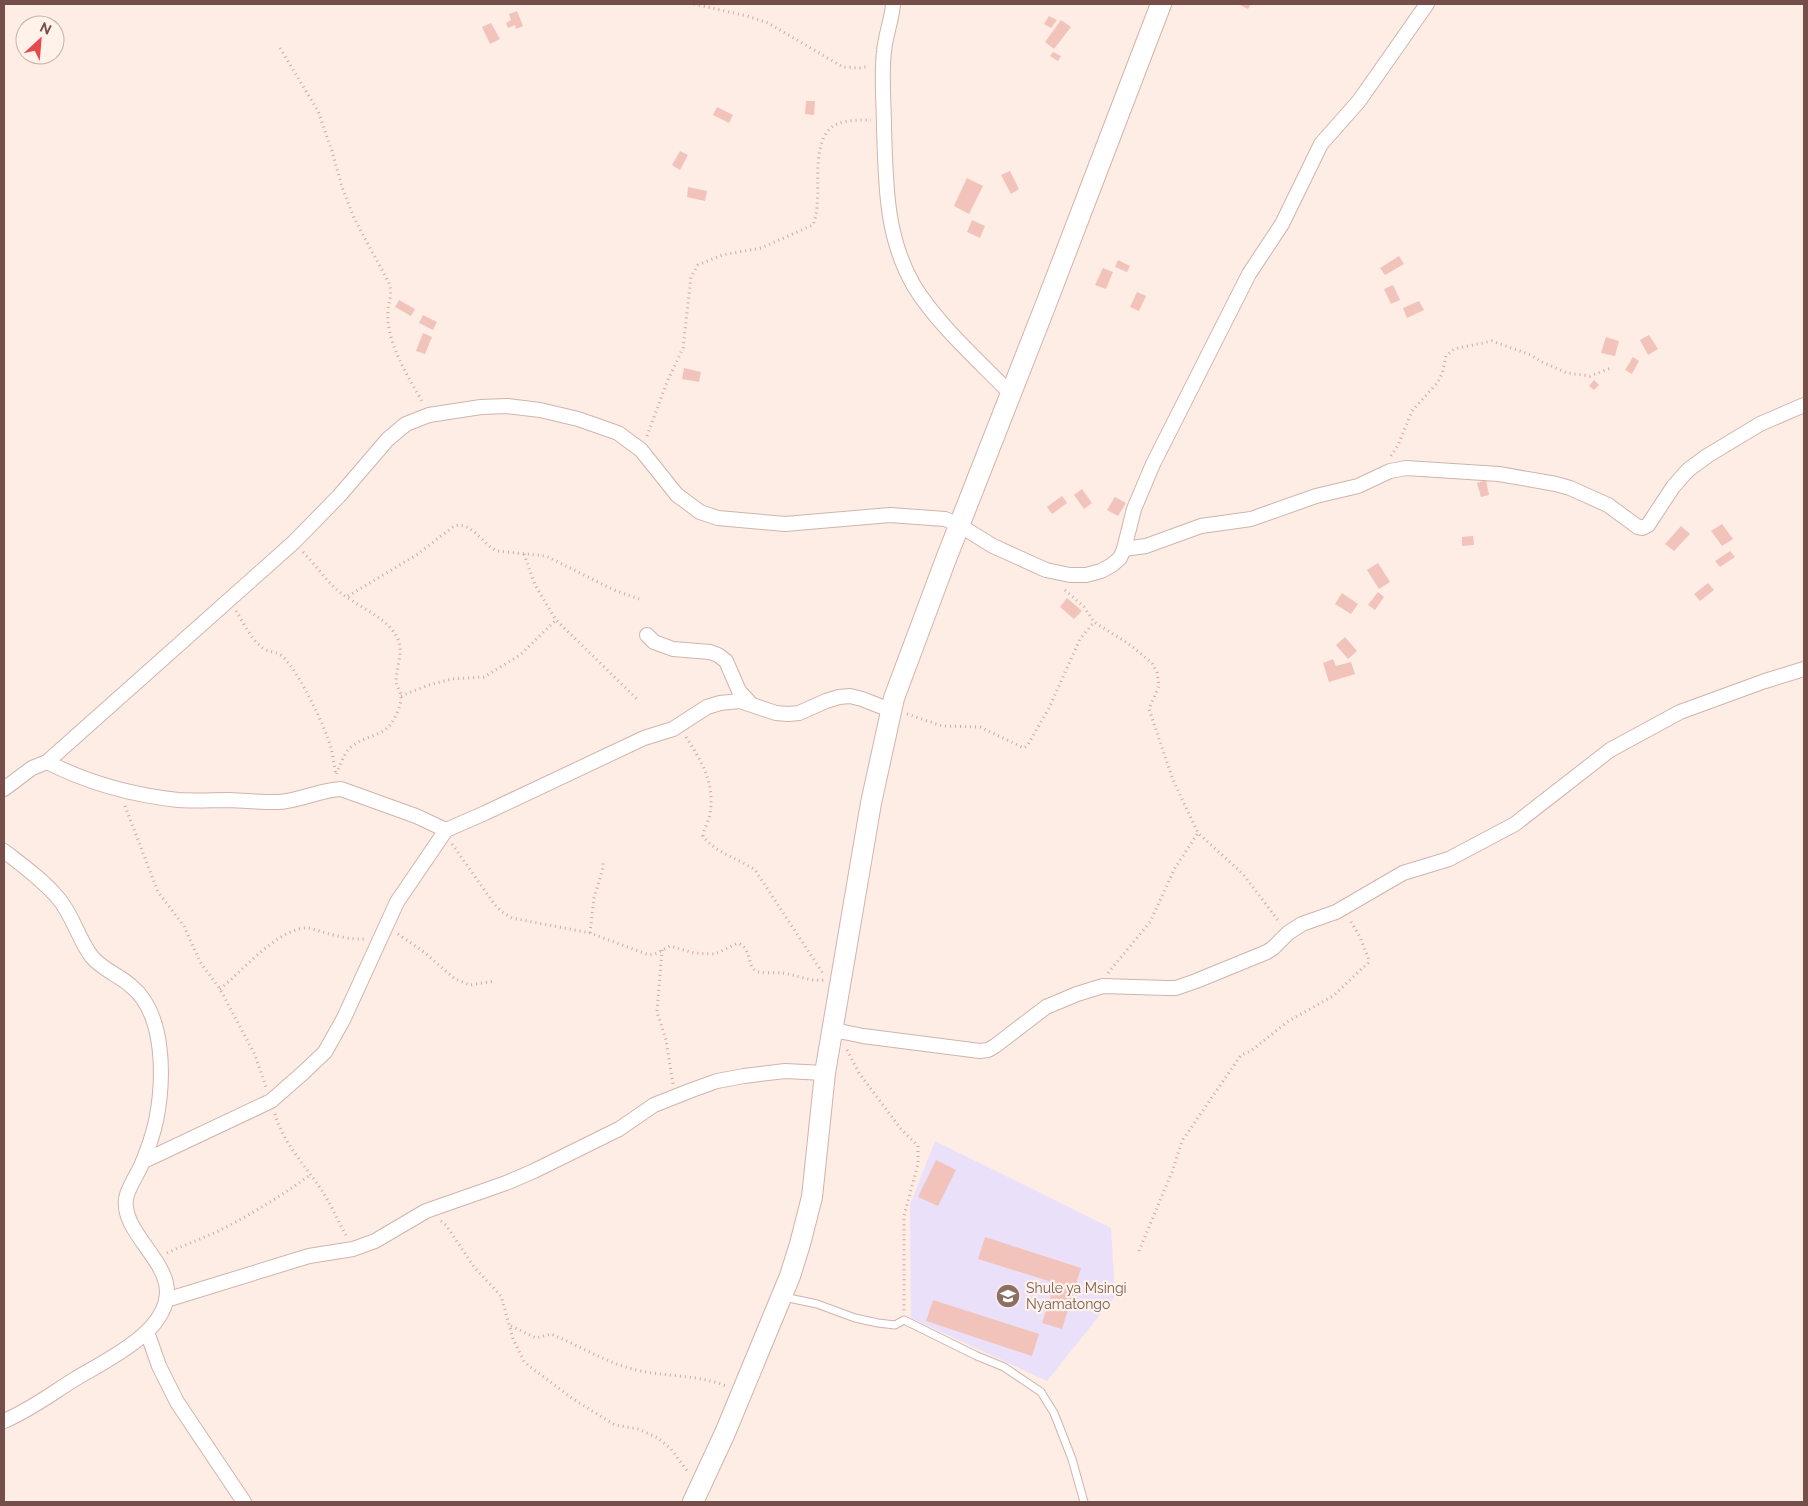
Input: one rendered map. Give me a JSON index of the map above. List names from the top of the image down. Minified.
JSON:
{"places":{"school or university":["Shule ya Msingi Nyamatongo"]},"north":"top right"}
